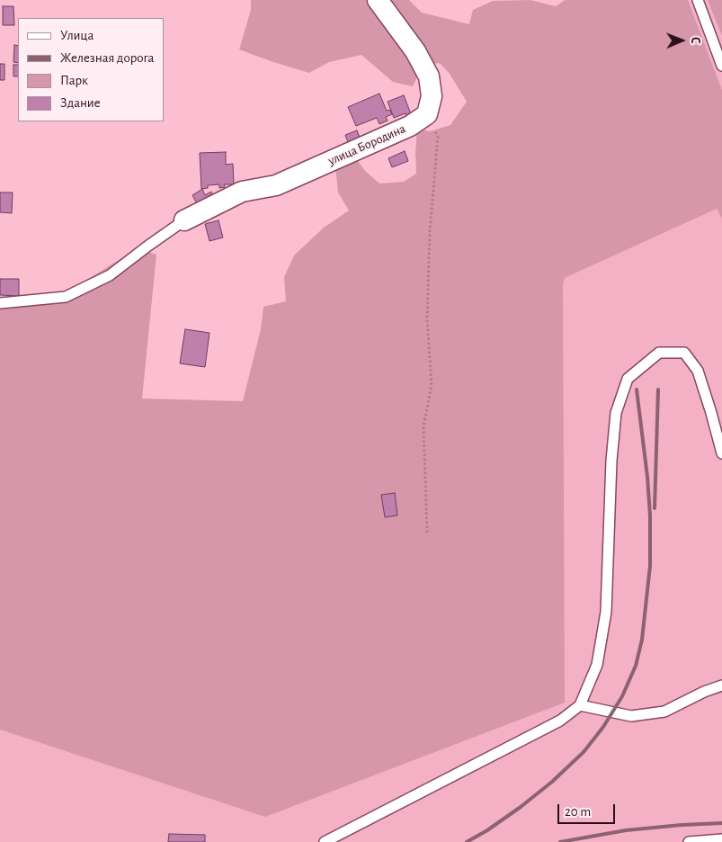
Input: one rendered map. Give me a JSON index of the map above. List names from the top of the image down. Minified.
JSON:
{"streets":{"street":["улица Бородина"]},"legend":["Улица","Железная дорога","Парк","Здание"],"scale_bar":"20 m","north":"right"}
